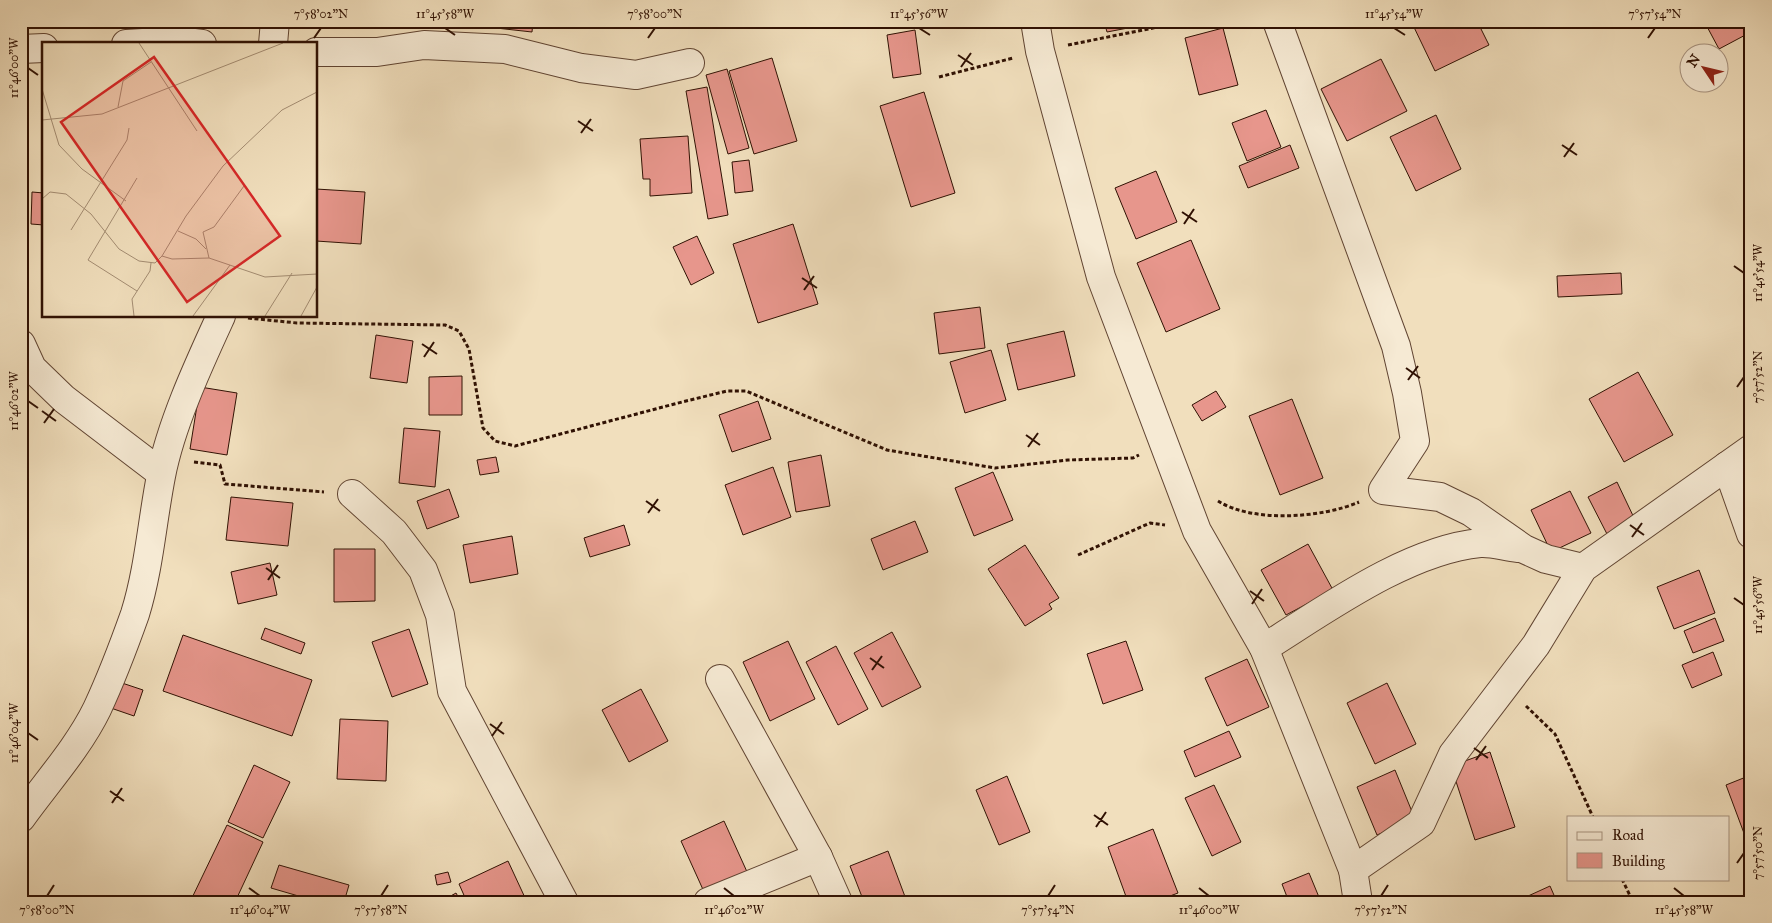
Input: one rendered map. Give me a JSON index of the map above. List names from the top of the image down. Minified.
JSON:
{"legend":["Road","Building"],"north":"top left","coordinates":["7°58'02\"N","11°45'58\"W","7°58'00\"N","11°45'56\"W","11°45'54\"W","7°57'54\"N","11°46'00\"W","7°57'52\"N","11°46'02\"W","11°46'04\"W","7°57'50\"N","7°57'58\"N"]}
